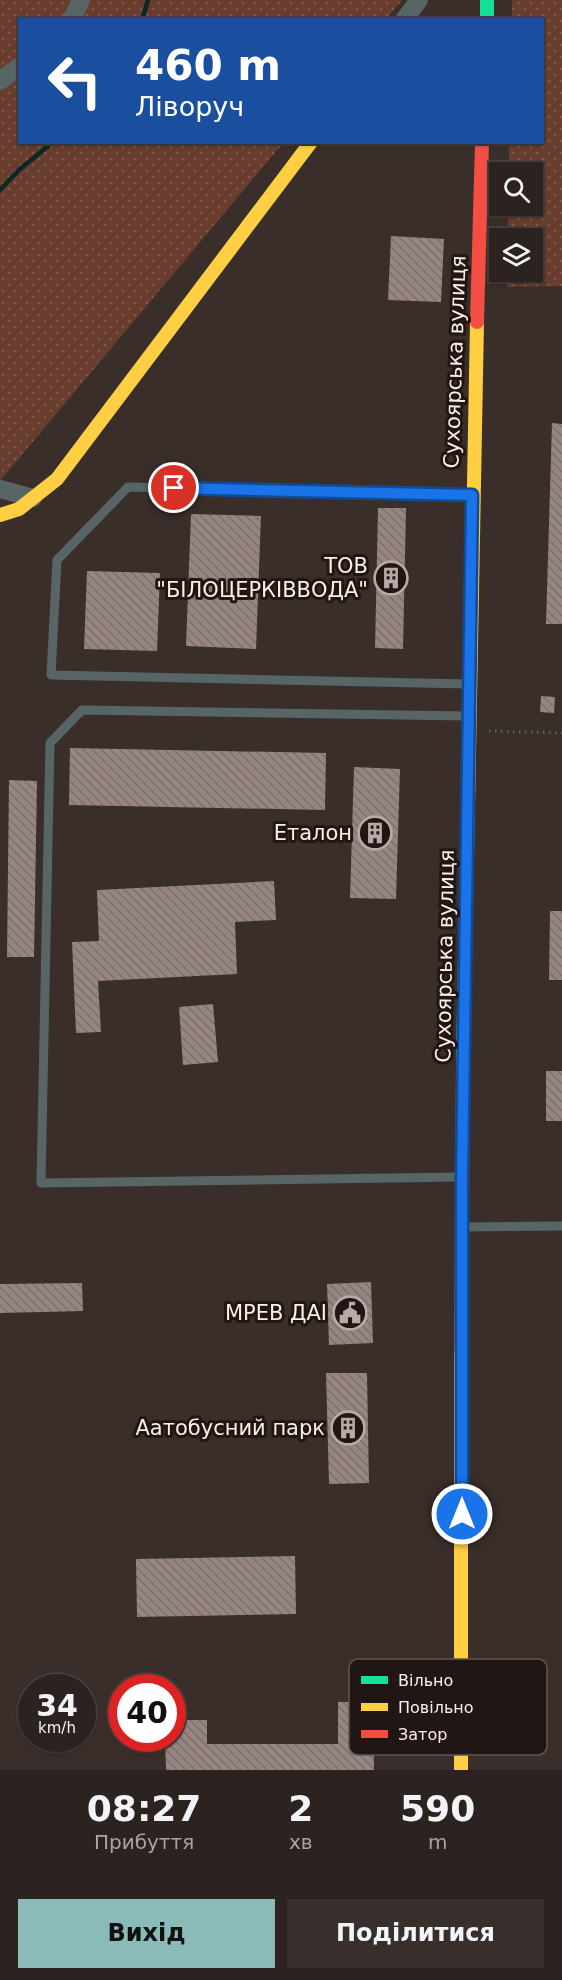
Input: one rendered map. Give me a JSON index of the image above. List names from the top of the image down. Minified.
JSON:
{"streets":{"street":["Сухоярська вулиця"]},"places":{"building":["ТОВ \"БІЛОЦЕРКІВВОДА\"","Еталон","Аатобусний парк"],"public building":["МРЕВ ДАІ"]},"legend":["Вільно","Повільно","Затор"],"page":{"turn":["460 m","Ліворуч"],"speed":"34 km/h","limit":"40","eta":["08:27","Прибуття","2","хв","590","m"],"buttons":["Вихід","Поділитися"]}}
